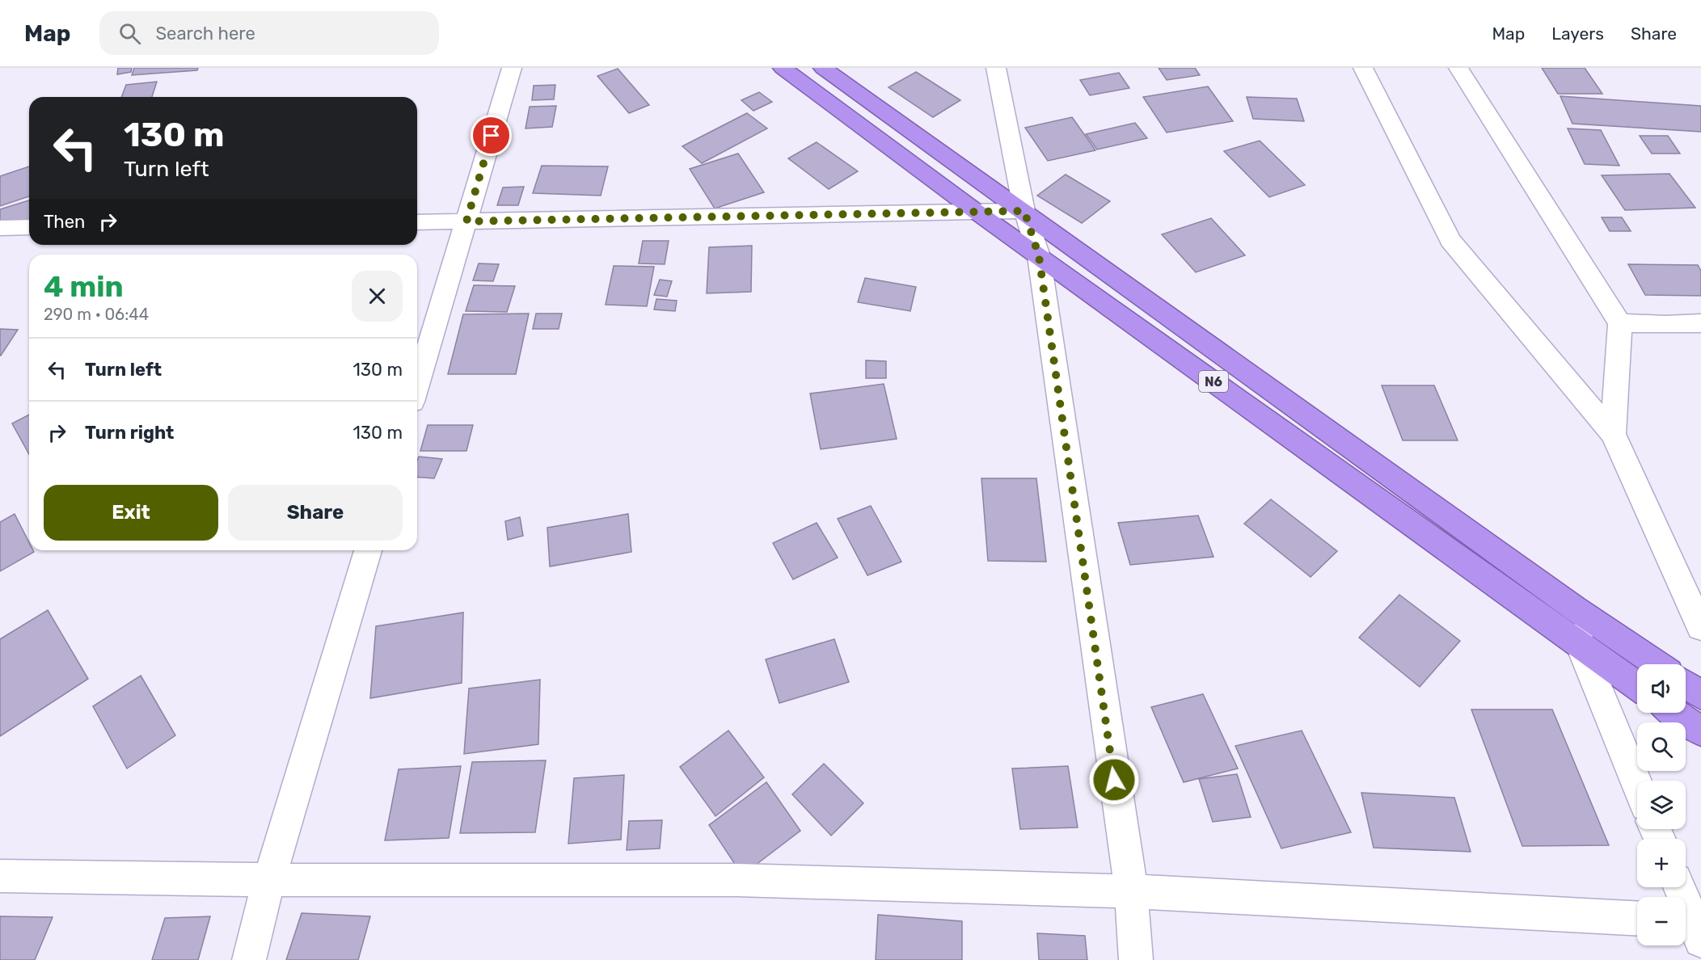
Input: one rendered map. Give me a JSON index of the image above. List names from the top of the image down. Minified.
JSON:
{"streets":{"highway":["N6"]},"page":{"header":"Map","search":"Search here","nav":["Map","Layers","Share"],"turn":["130 m","Turn left"],"then":"Then","heading":["4 min","290 m · 06:44"],"list":[{"name":"Turn left","value":"130 m"},{"name":"Turn right","value":"130 m"}],"buttons":["Exit","Share"],"map_buttons":["+","−"]}}
